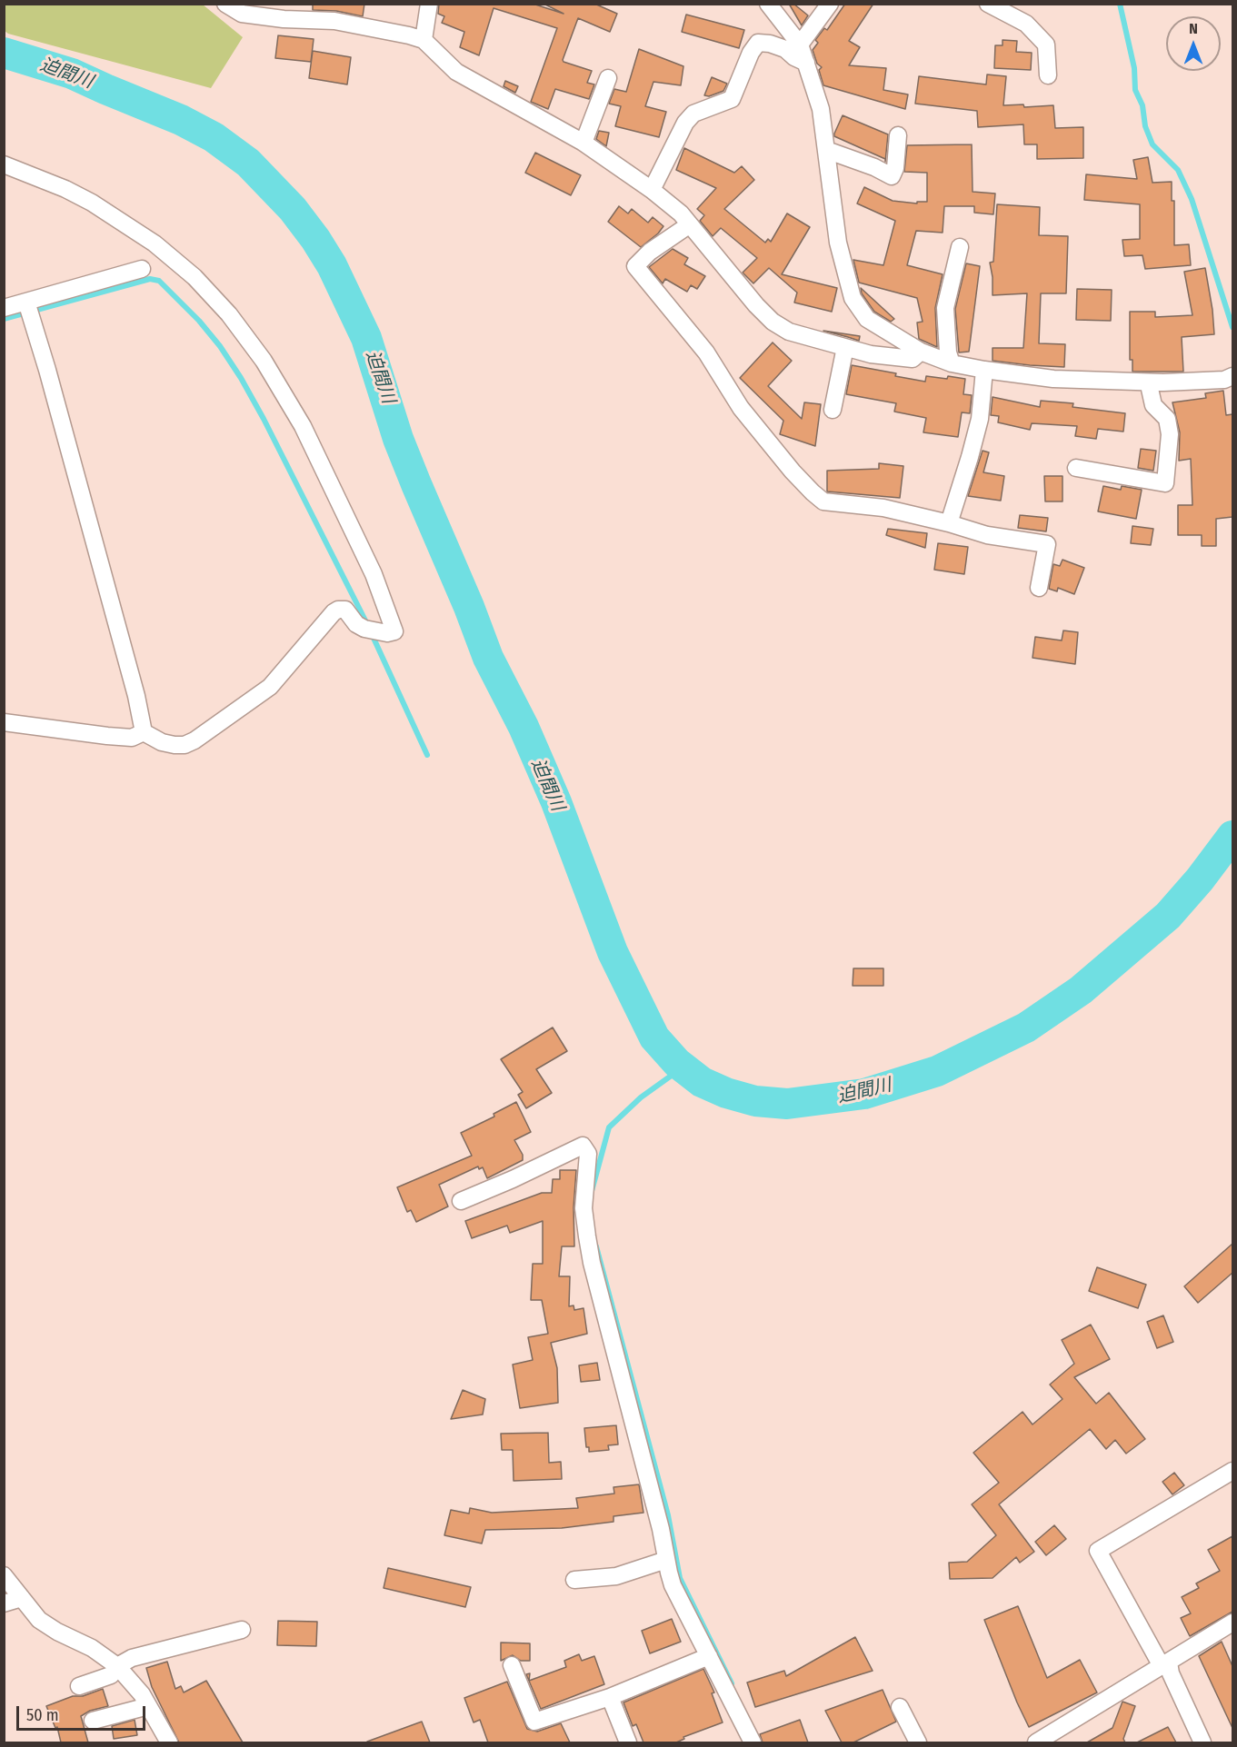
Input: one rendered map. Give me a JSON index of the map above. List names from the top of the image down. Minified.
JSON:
{"water":["迫間川"],"scale_bar":"50 m","north":"top"}
